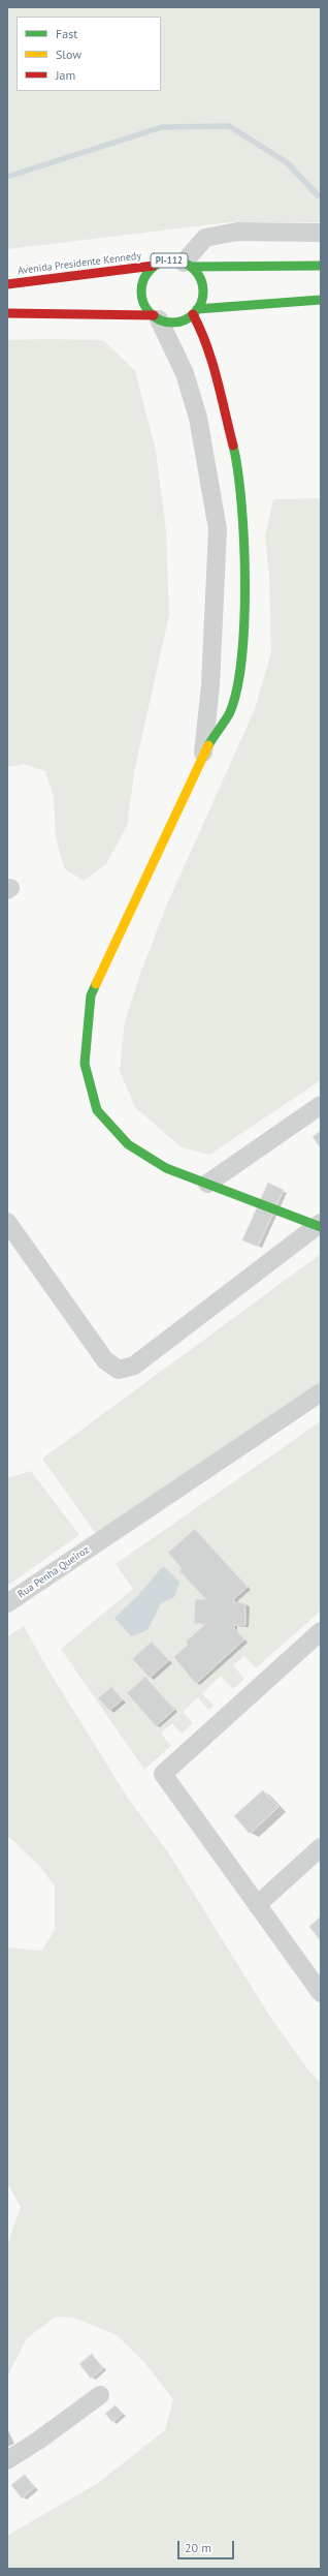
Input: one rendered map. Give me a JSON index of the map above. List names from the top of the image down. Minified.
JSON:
{"streets":{"street":["PI-112","Avenida Presidente Kennedy","Rua Penha Queiroz"]},"crossings":[["PI-112","Avenida Presidente Kennedy"]],"legend":["Fast","Slow","Jam"],"scale_bar":"20 m"}
